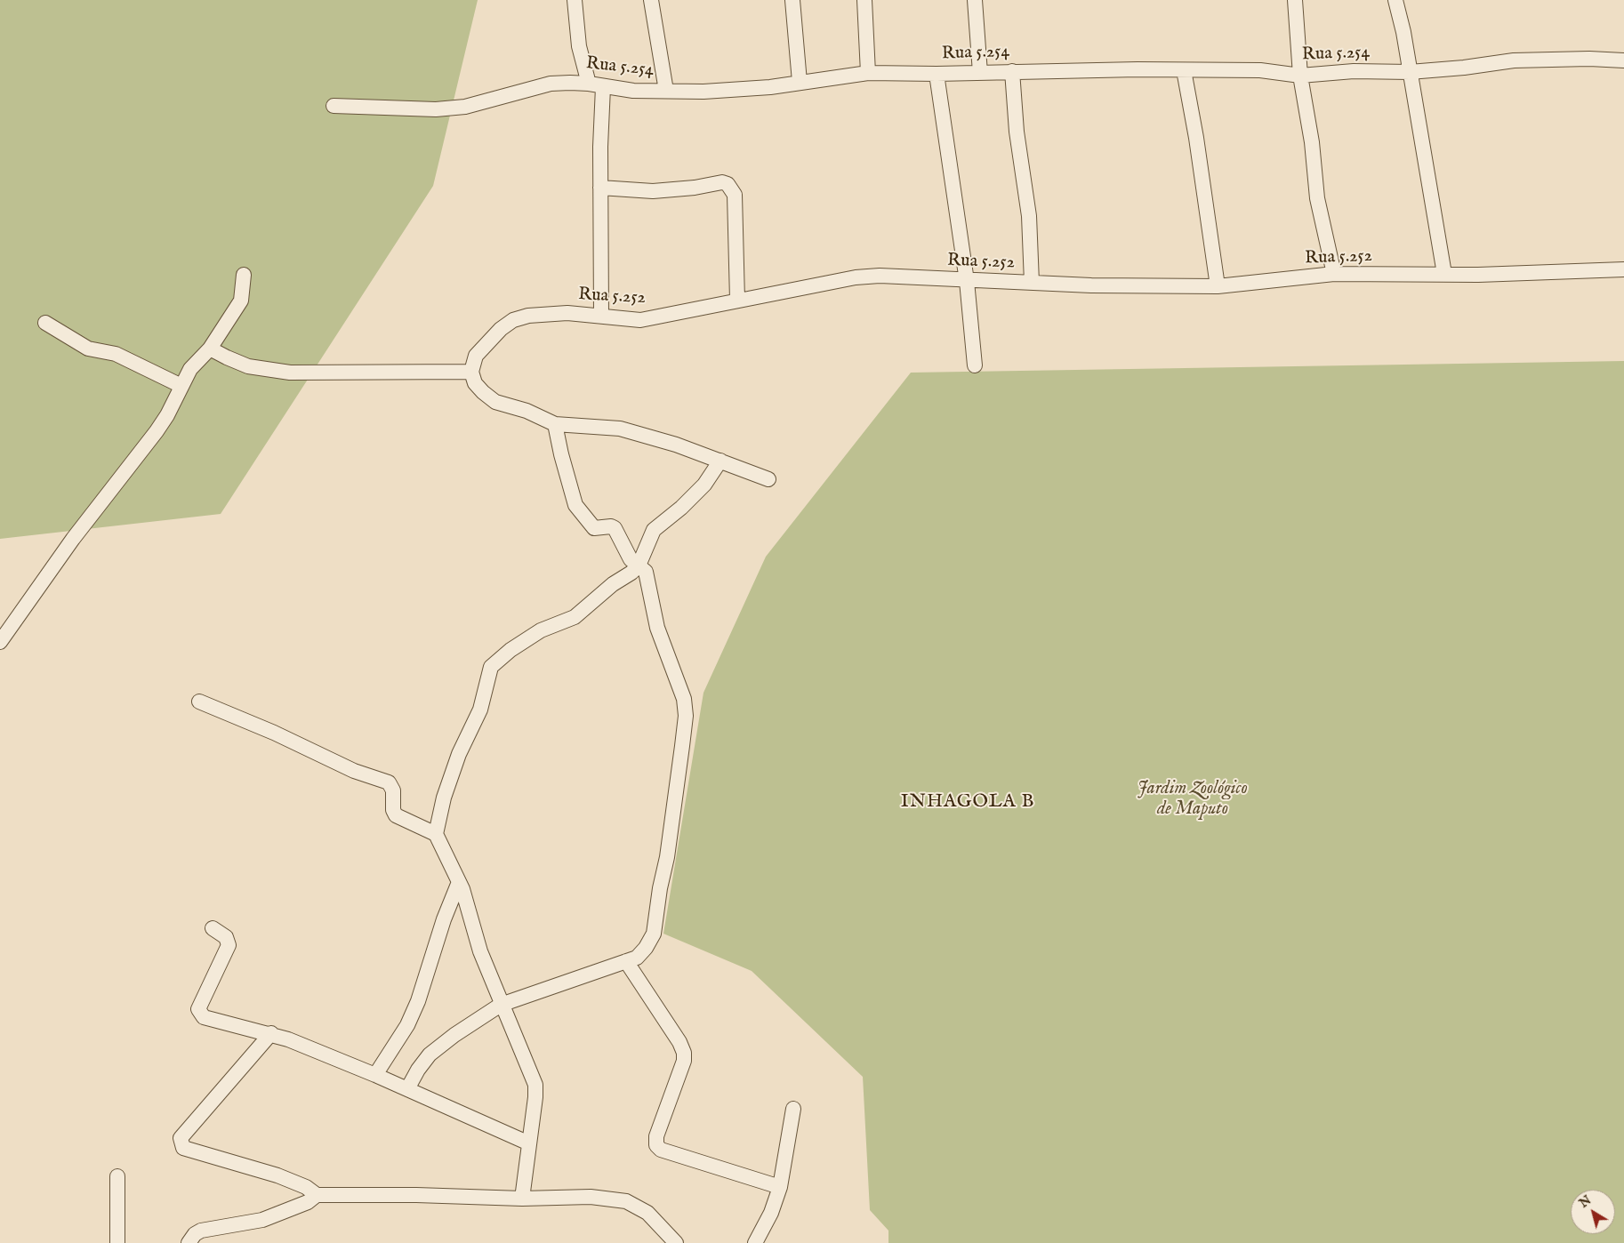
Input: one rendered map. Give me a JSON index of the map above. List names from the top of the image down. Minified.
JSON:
{"streets":{"street":["Rua 5.254","Rua 5.252"]},"districts":["INHAGOLA B"],"parks":["Jardim Zoológico de Maputo"],"north":"top left"}
